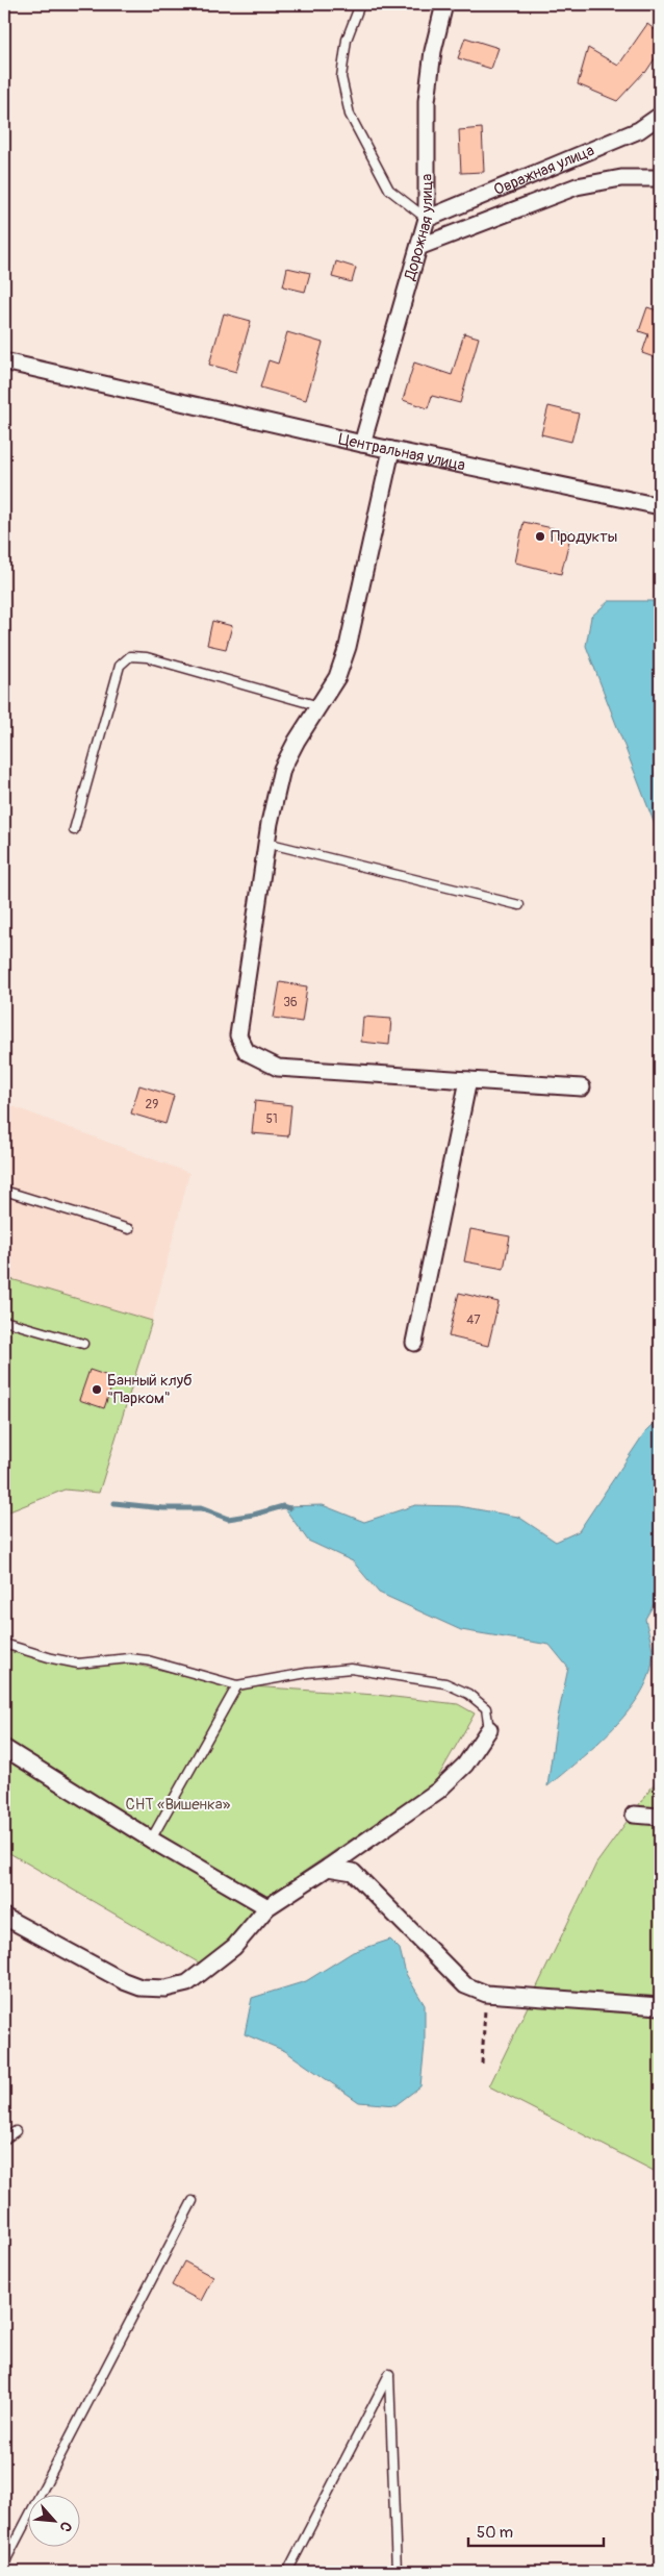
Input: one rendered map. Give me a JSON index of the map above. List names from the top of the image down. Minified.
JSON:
{"streets":{"street":["Овражная улица","Дорожная улица","Центральная улица"]},"crossings":[["Овражная улица","Дорожная улица"],["Дорожная улица","Центральная улица"]],"parks":["СНТ «Вишенка»"],"places":["Продукты","Банный клуб \"Парком\""],"house_numbers":["36","29","51","47"],"scale_bar":"50 m","north":"bottom right"}
